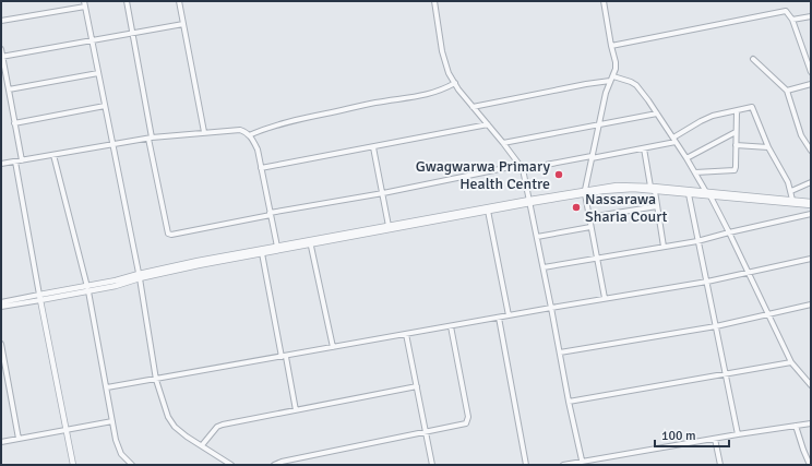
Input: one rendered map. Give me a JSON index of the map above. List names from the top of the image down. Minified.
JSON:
{"places":["Gwagwarwa Primary Health Centre","Nassarawa Sharia Court"],"scale_bar":"100 m"}
